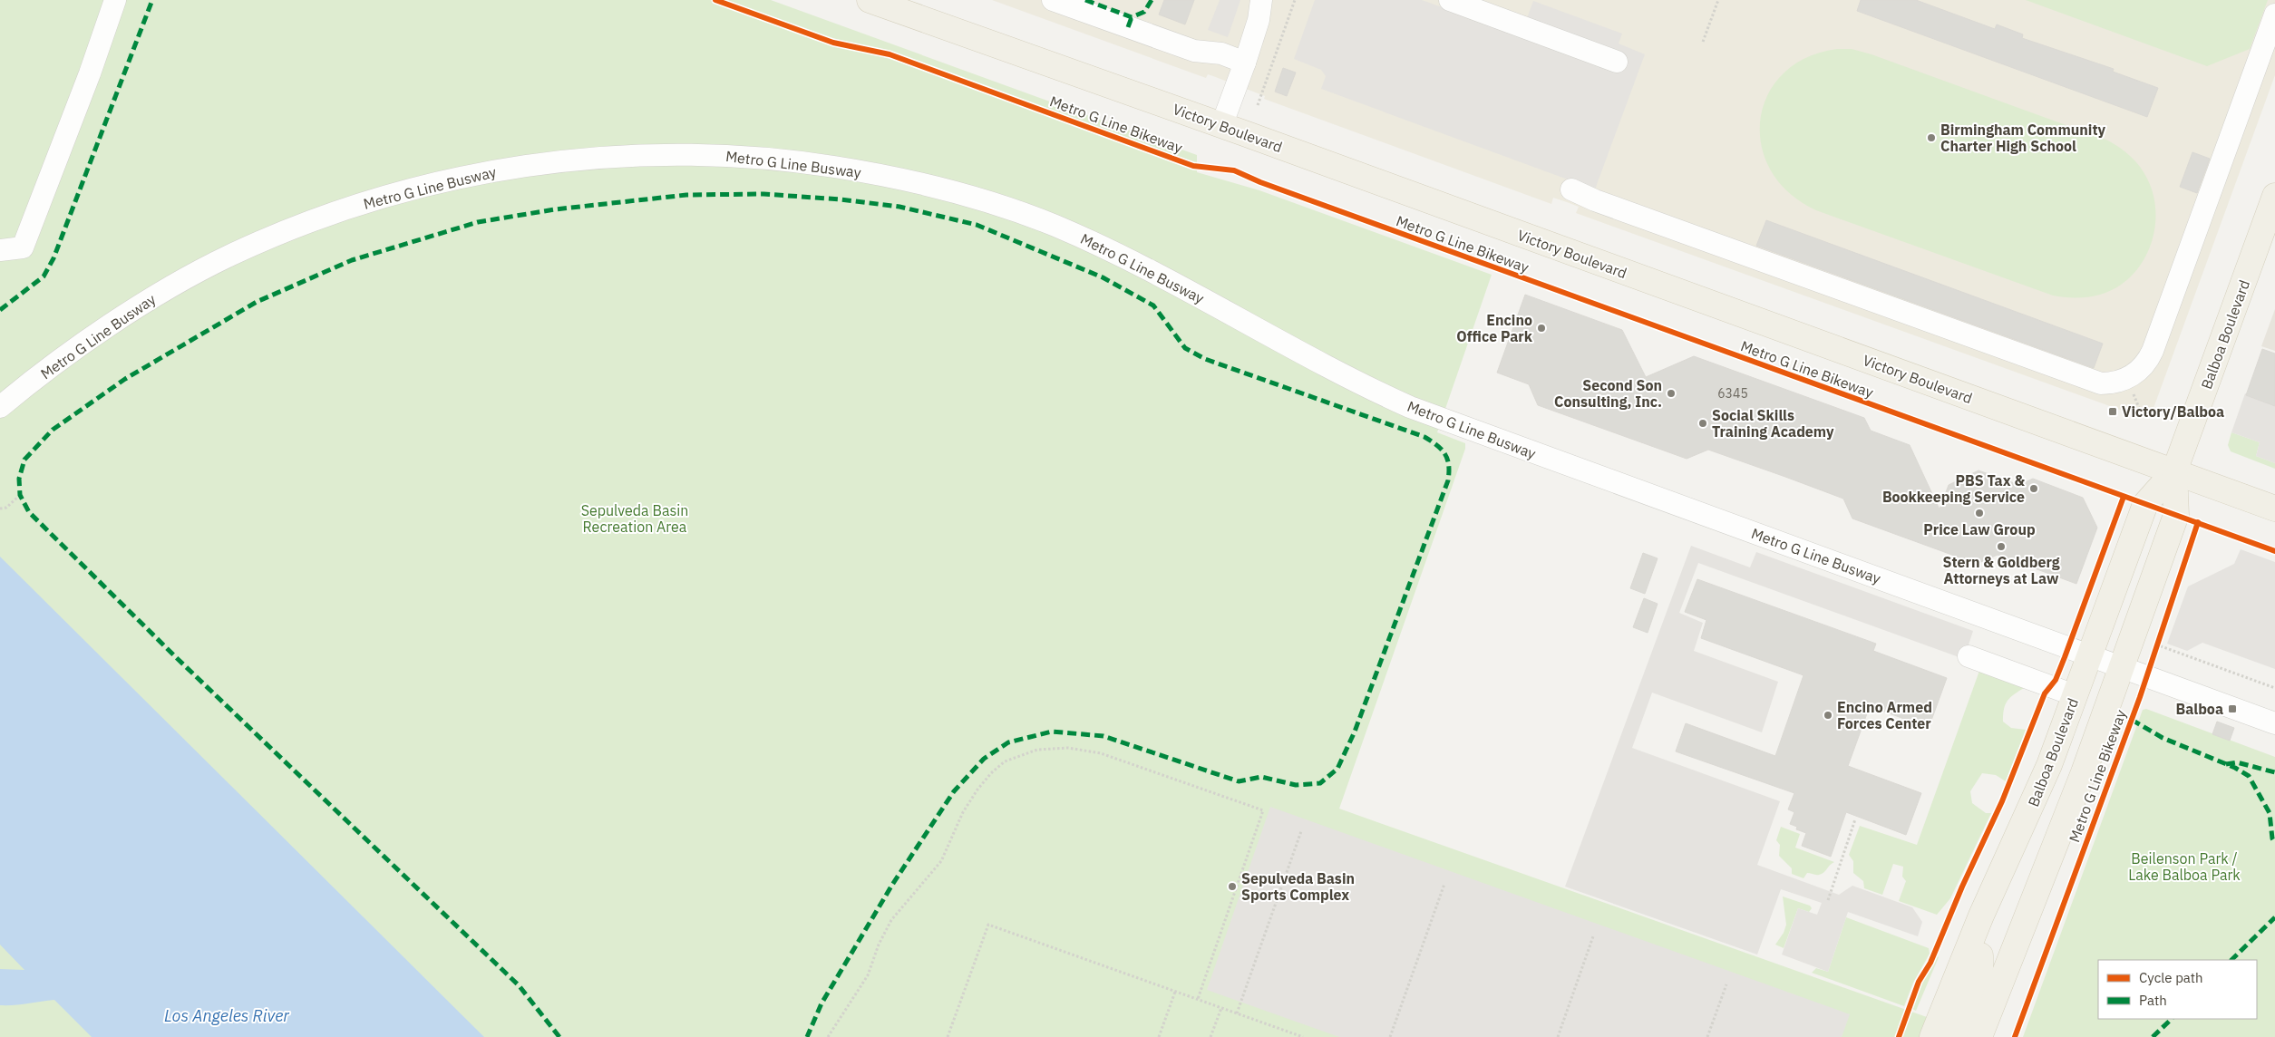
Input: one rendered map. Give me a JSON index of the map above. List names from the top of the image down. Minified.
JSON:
{"streets":{"main road":["Victory Boulevard","Balboa Boulevard"],"lane":["Metro G Line Busway"],"cycle path":["Metro G Line Bikeway"]},"crossings":[["Victory Boulevard","Balboa Boulevard"],["Metro G Line Busway","Balboa Boulevard"]],"water":["Los Angeles River"],"parks":["Sepulveda Basin Recreation Area","Beilenson Park / Lake Balboa Park"],"places":{"other":["Birmingham Community Charter High School","Encino Office Park","Second Son Consulting, Inc.","Social Skills Training Academy","PBS Tax & Bookkeeping Service","Price Law Group","Stern & Goldberg Attorneys at Law","Encino Armed Forces Center","Sepulveda Basin Sports Complex"],"transit":["Victory/Balboa","Balboa"]},"house_numbers":["6345"],"legend":["Cycle path","Path"]}
